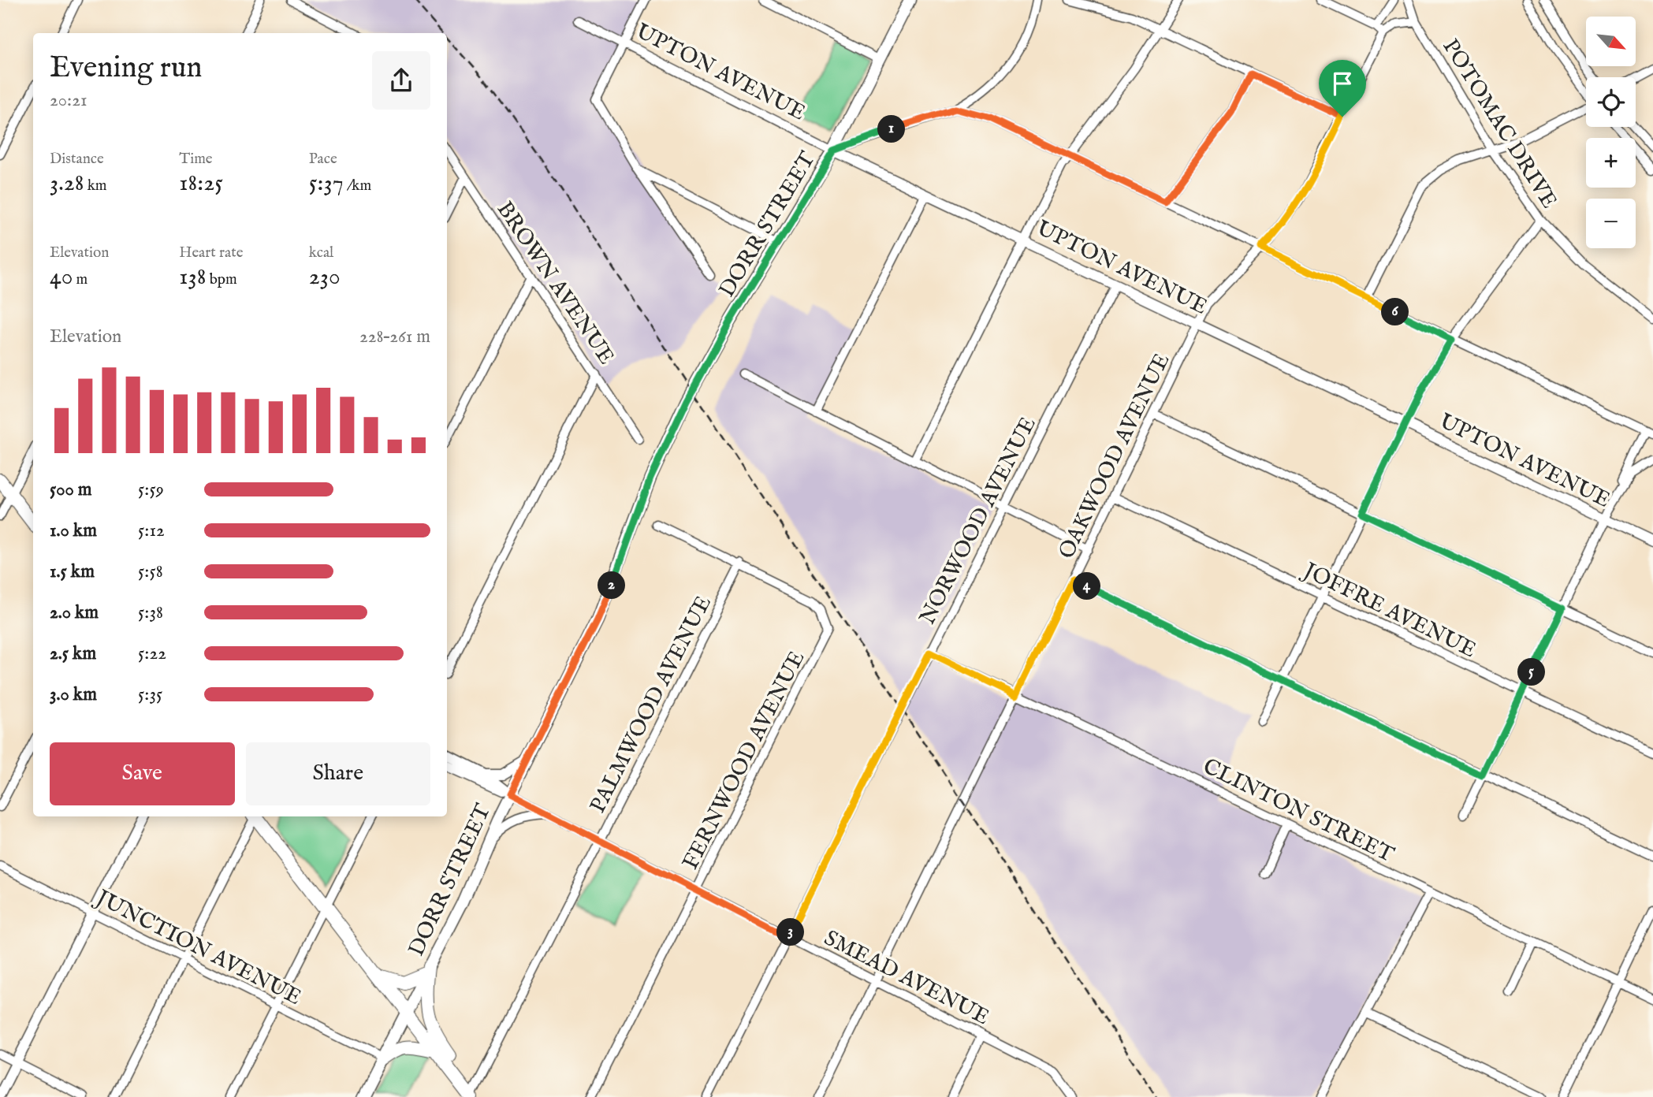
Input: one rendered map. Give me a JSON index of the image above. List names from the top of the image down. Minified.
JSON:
{"streets":{"main road":["DORR STREET"],"street":["UPTON AVENUE","POTOMAC DRIVE","BROWN AVENUE","OAKWOOD AVENUE","NORWOOD AVENUE","JOFFRE AVENUE","PALMWOOD AVENUE","FERNWOOD AVENUE","CLINTON STREET","JUNCTION AVENUE","SMEAD AVENUE"]},"crossings":[["UPTON AVENUE","DORR STREET"],["UPTON AVENUE","OAKWOOD AVENUE"],["UPTON AVENUE","NORWOOD AVENUE"],["DORR STREET","JUNCTION AVENUE"],["DORR STREET","SMEAD AVENUE"],["OAKWOOD AVENUE","JOFFRE AVENUE"],["OAKWOOD AVENUE","CLINTON STREET"],["OAKWOOD AVENUE","SMEAD AVENUE"],["NORWOOD AVENUE","CLINTON STREET"],["NORWOOD AVENUE","SMEAD AVENUE"],["PALMWOOD AVENUE","FERNWOOD AVENUE"],["PALMWOOD AVENUE","SMEAD AVENUE"],["FERNWOOD AVENUE","SMEAD AVENUE"]],"north":"bottom right","page":{"map_buttons":["+","−"],"heading":["Evening run","20:21"],"pins":["1","6","2","4","5","3"],"stats":[["Distance","3.28 km"],["Time","18:25"],["Pace","5:37 /km"],["Elevation","40 m"],["Heart rate","138 bpm"],["kcal","230"]],"chart":["Elevation","228–261 m"],"list":[{"name":"500 m","note":"5:59"},{"name":"1.0 km","note":"5:12"},{"name":"1.5 km","note":"5:58"},{"name":"2.0 km","note":"5:38"},{"name":"2.5 km","note":"5:22"},{"name":"3.0 km","note":"5:35"}],"buttons":["Save","Share"]}}
